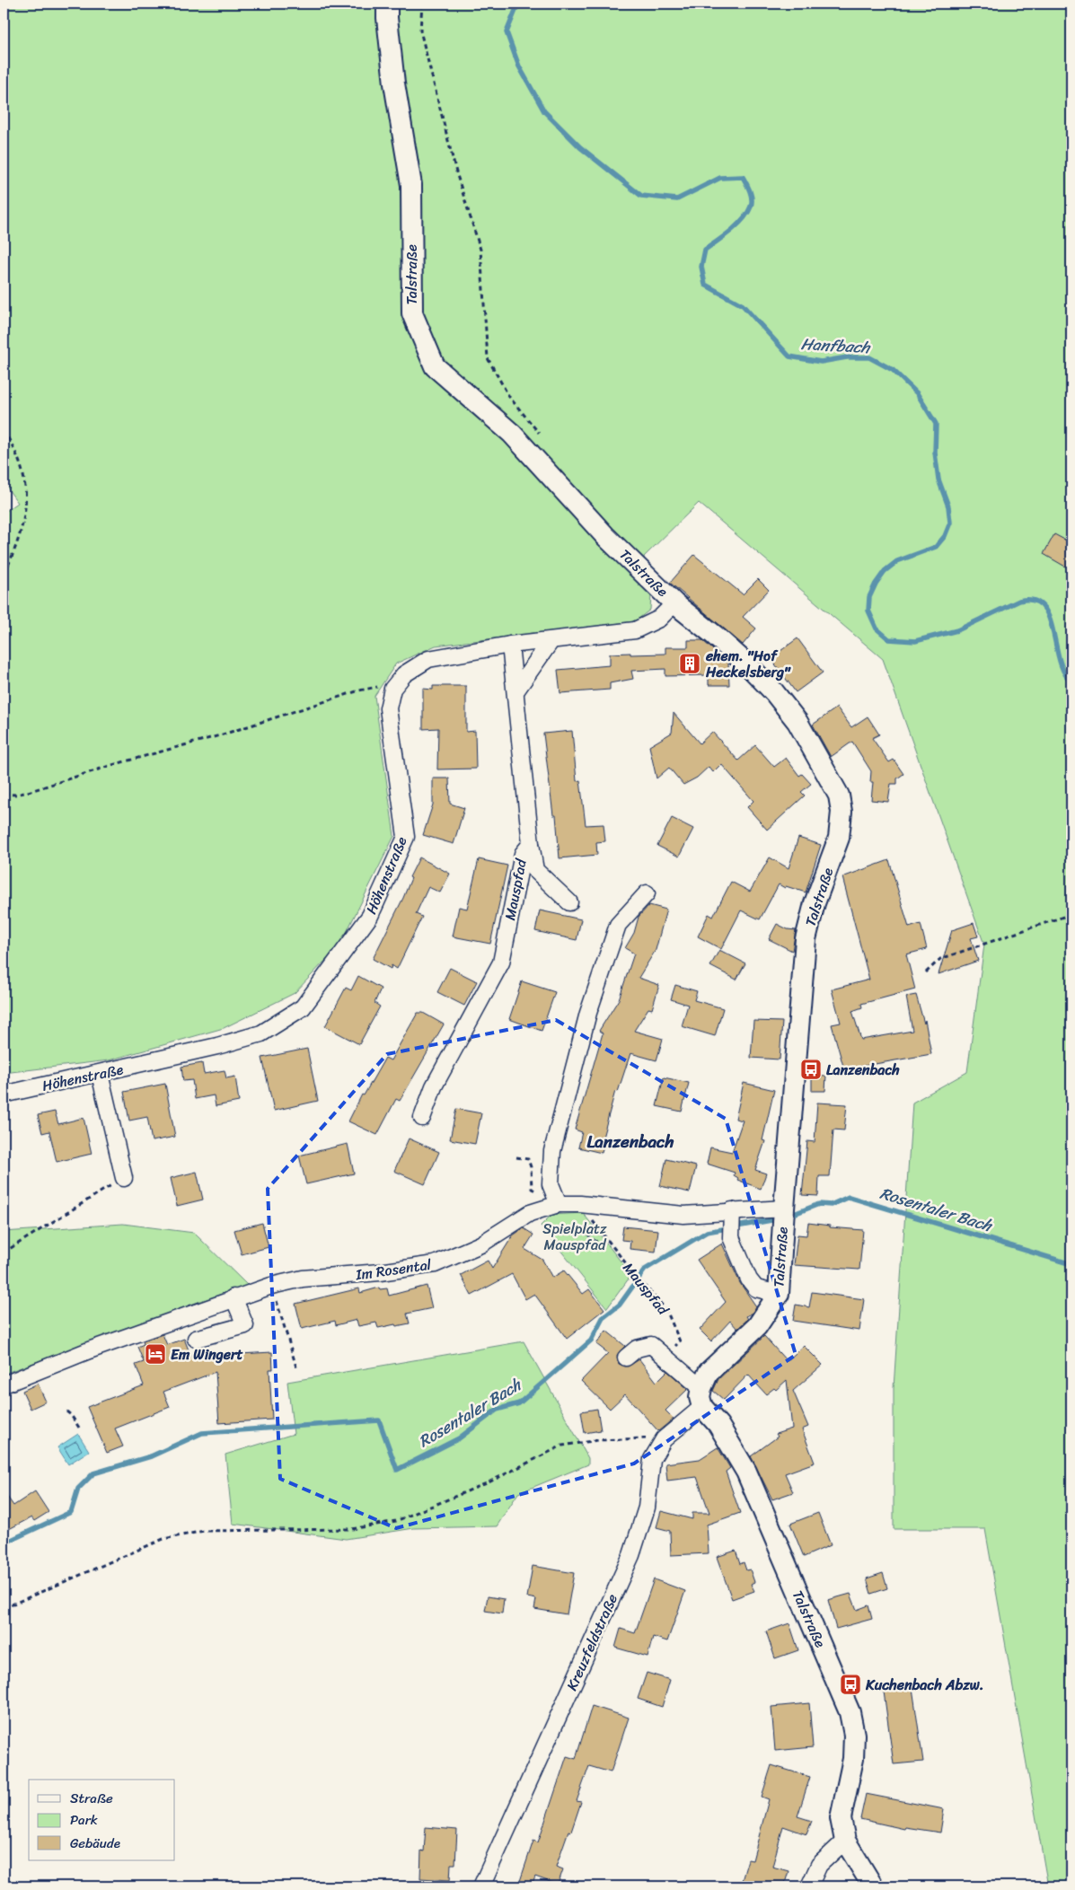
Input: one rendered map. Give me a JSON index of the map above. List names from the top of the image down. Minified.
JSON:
{"streets":{"main road":["Talstraße"],"street":["Höhenstraße","Mauspfad","Im Rosental","Kreuzfeldstraße"]},"crossings":[["Talstraße","Höhenstraße"],["Talstraße","Im Rosental"],["Talstraße","Kreuzfeldstraße"],["Höhenstraße","Mauspfad"],["Mauspfad","Im Rosental"]],"districts":["Lanzenbach"],"water":["Hanfbach","Rosentaler Bach"],"parks":["Spielplatz Mauspfad"],"places":{"building":["ehem. \"Hof Heckelsberg\""],"bus stop":["Lanzenbach","Kuchenbach Abzw."],"hotel":["Em Wingert"]},"legend":["Straße","Park","Gebäude"]}
